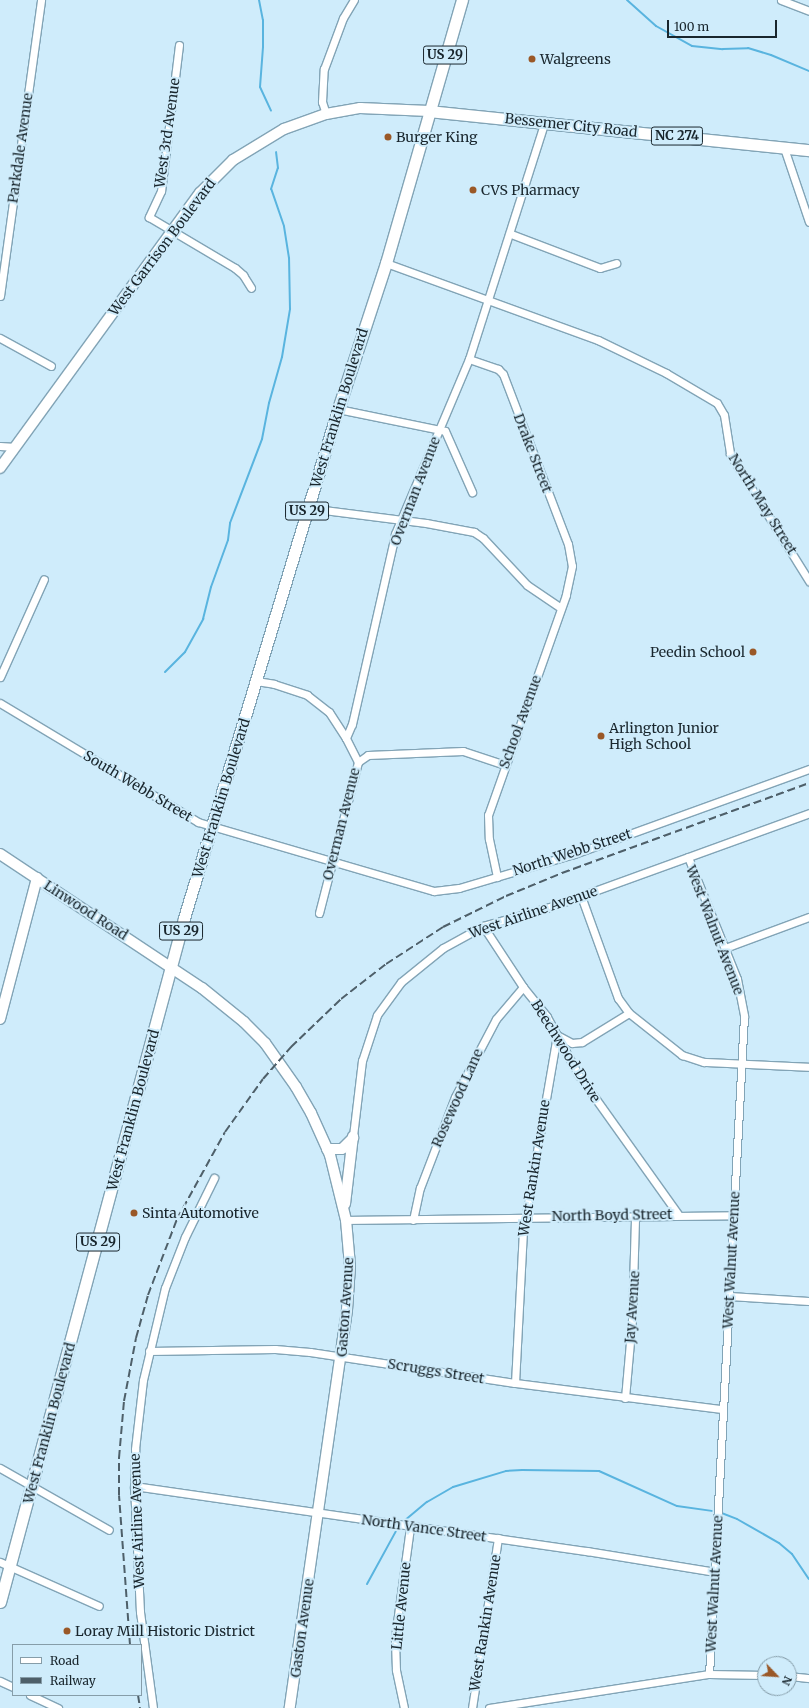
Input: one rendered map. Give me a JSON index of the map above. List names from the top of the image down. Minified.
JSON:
{"streets":{"main road":["US 29","Bessemer City Road","NC 274","West Garrison Boulevard","West Franklin Boulevard","Linwood Road","Gaston Avenue"],"street":["West 3rd Avenue","Parkdale Avenue","Drake Street","Overman Avenue","North May Street","School Avenue","South Webb Street","North Webb Street","West Airline Avenue","West Walnut Avenue","Beechwood Drive","Rosewood Lane","West Rankin Avenue","North Boyd Street","Jay Avenue","Scruggs Street","North Vance Street","Little Avenue"]},"crossings":[["Bessemer City Road","West Garrison Boulevard"],["Bessemer City Road","West Franklin Boulevard"],["Bessemer City Road","Overman Avenue"],["West 3rd Avenue","West Garrison Boulevard"],["West Garrison Boulevard","West Franklin Boulevard"],["West Franklin Boulevard","South Webb Street"],["West Franklin Boulevard","Linwood Road"],["West Franklin Boulevard","Gaston Avenue"],["Drake Street","Overman Avenue"],["Drake Street","School Avenue"],["Overman Avenue","North May Street"],["Overman Avenue","South Webb Street"],["Overman Avenue","North Webb Street"],["School Avenue","North Webb Street"],["South Webb Street","North Webb Street"],["Linwood Road","Gaston Avenue"],["West Airline Avenue","West Walnut Avenue"],["West Airline Avenue","Beechwood Drive"],["West Airline Avenue","Scruggs Street"],["West Airline Avenue","North Vance Street"],["West Walnut Avenue","North Boyd Street"],["West Walnut Avenue","Scruggs Street"],["West Walnut Avenue","North Vance Street"],["Beechwood Drive","Rosewood Lane"],["Beechwood Drive","West Rankin Avenue"],["Beechwood Drive","North Boyd Street"],["Rosewood Lane","North Boyd Street"],["West Rankin Avenue","North Boyd Street"],["West Rankin Avenue","Scruggs Street"],["West Rankin Avenue","North Vance Street"],["North Boyd Street","Gaston Avenue"],["North Boyd Street","Jay Avenue"],["Gaston Avenue","Scruggs Street"],["Gaston Avenue","North Vance Street"],["Jay Avenue","Scruggs Street"],["North Vance Street","Little Avenue"]],"places":["Walgreens","Burger King","CVS Pharmacy","Peedin School","Arlington Junior High School","Sinta Automotive","Loray Mill Historic District"],"legend":["Road","Railway"],"scale_bar":"100 m","north":"bottom right"}
